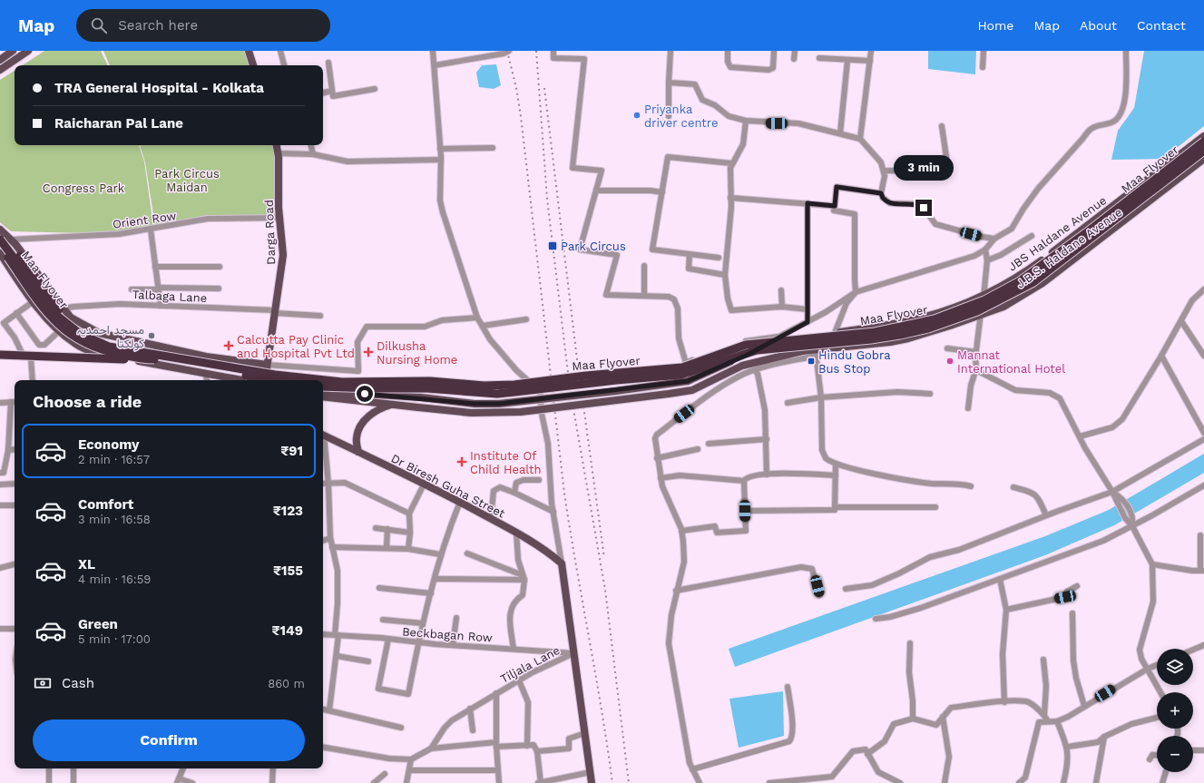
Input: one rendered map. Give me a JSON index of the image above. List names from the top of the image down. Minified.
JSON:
{"streets":{"highway":["Maa Flyover"],"main road":["Darga Road","JBS Haldane Avenue","J.B.S. Haldane Avenue","Dr Biresh Guha Street"],"street":["Orient Row","Talbaga Lane","Beckbagan Row","Tiljala Lane"]},"crossings":[["Maa Flyover","Orient Row"],["Maa Flyover","Darga Road"],["Maa Flyover","Talbaga Lane"],["Orient Row","Darga Road"],["Darga Road","Talbaga Lane"],["Beckbagan Row","Tiljala Lane"]],"parks":["Park Circus Maidan","Congress Park"],"places":{"other":["Priyanka driver centre","مسجد احمدیہ کولکتا","Mannat International Hotel"],"transit":["Park Circus","Hindu Gobra Bus Stop"],"health":["Calcutta Pay Clinic and Hospital Pvt Ltd","Dilkusha Nursing Home","Institute Of Child Health"]},"page":{"header":"Map","search":"Search here","nav":["Home","Map","About","Contact"],"banner":["TRA General Hospital - Kolkata","Raicharan Pal Lane"],"bubble":"3 min","heading":"Choose a ride","list":[{"name":"Economy","note":"2 min · 16:57","value":"₹91"},{"name":"Comfort","note":"3 min · 16:58","value":"₹123"},{"name":"XL","note":"4 min · 16:59","value":"₹155"},{"name":"Green","note":"5 min · 17:00","value":"₹149"}],"map_buttons":["+","−"],"pay":["Cash","860 m"],"buttons":"Confirm"}}
